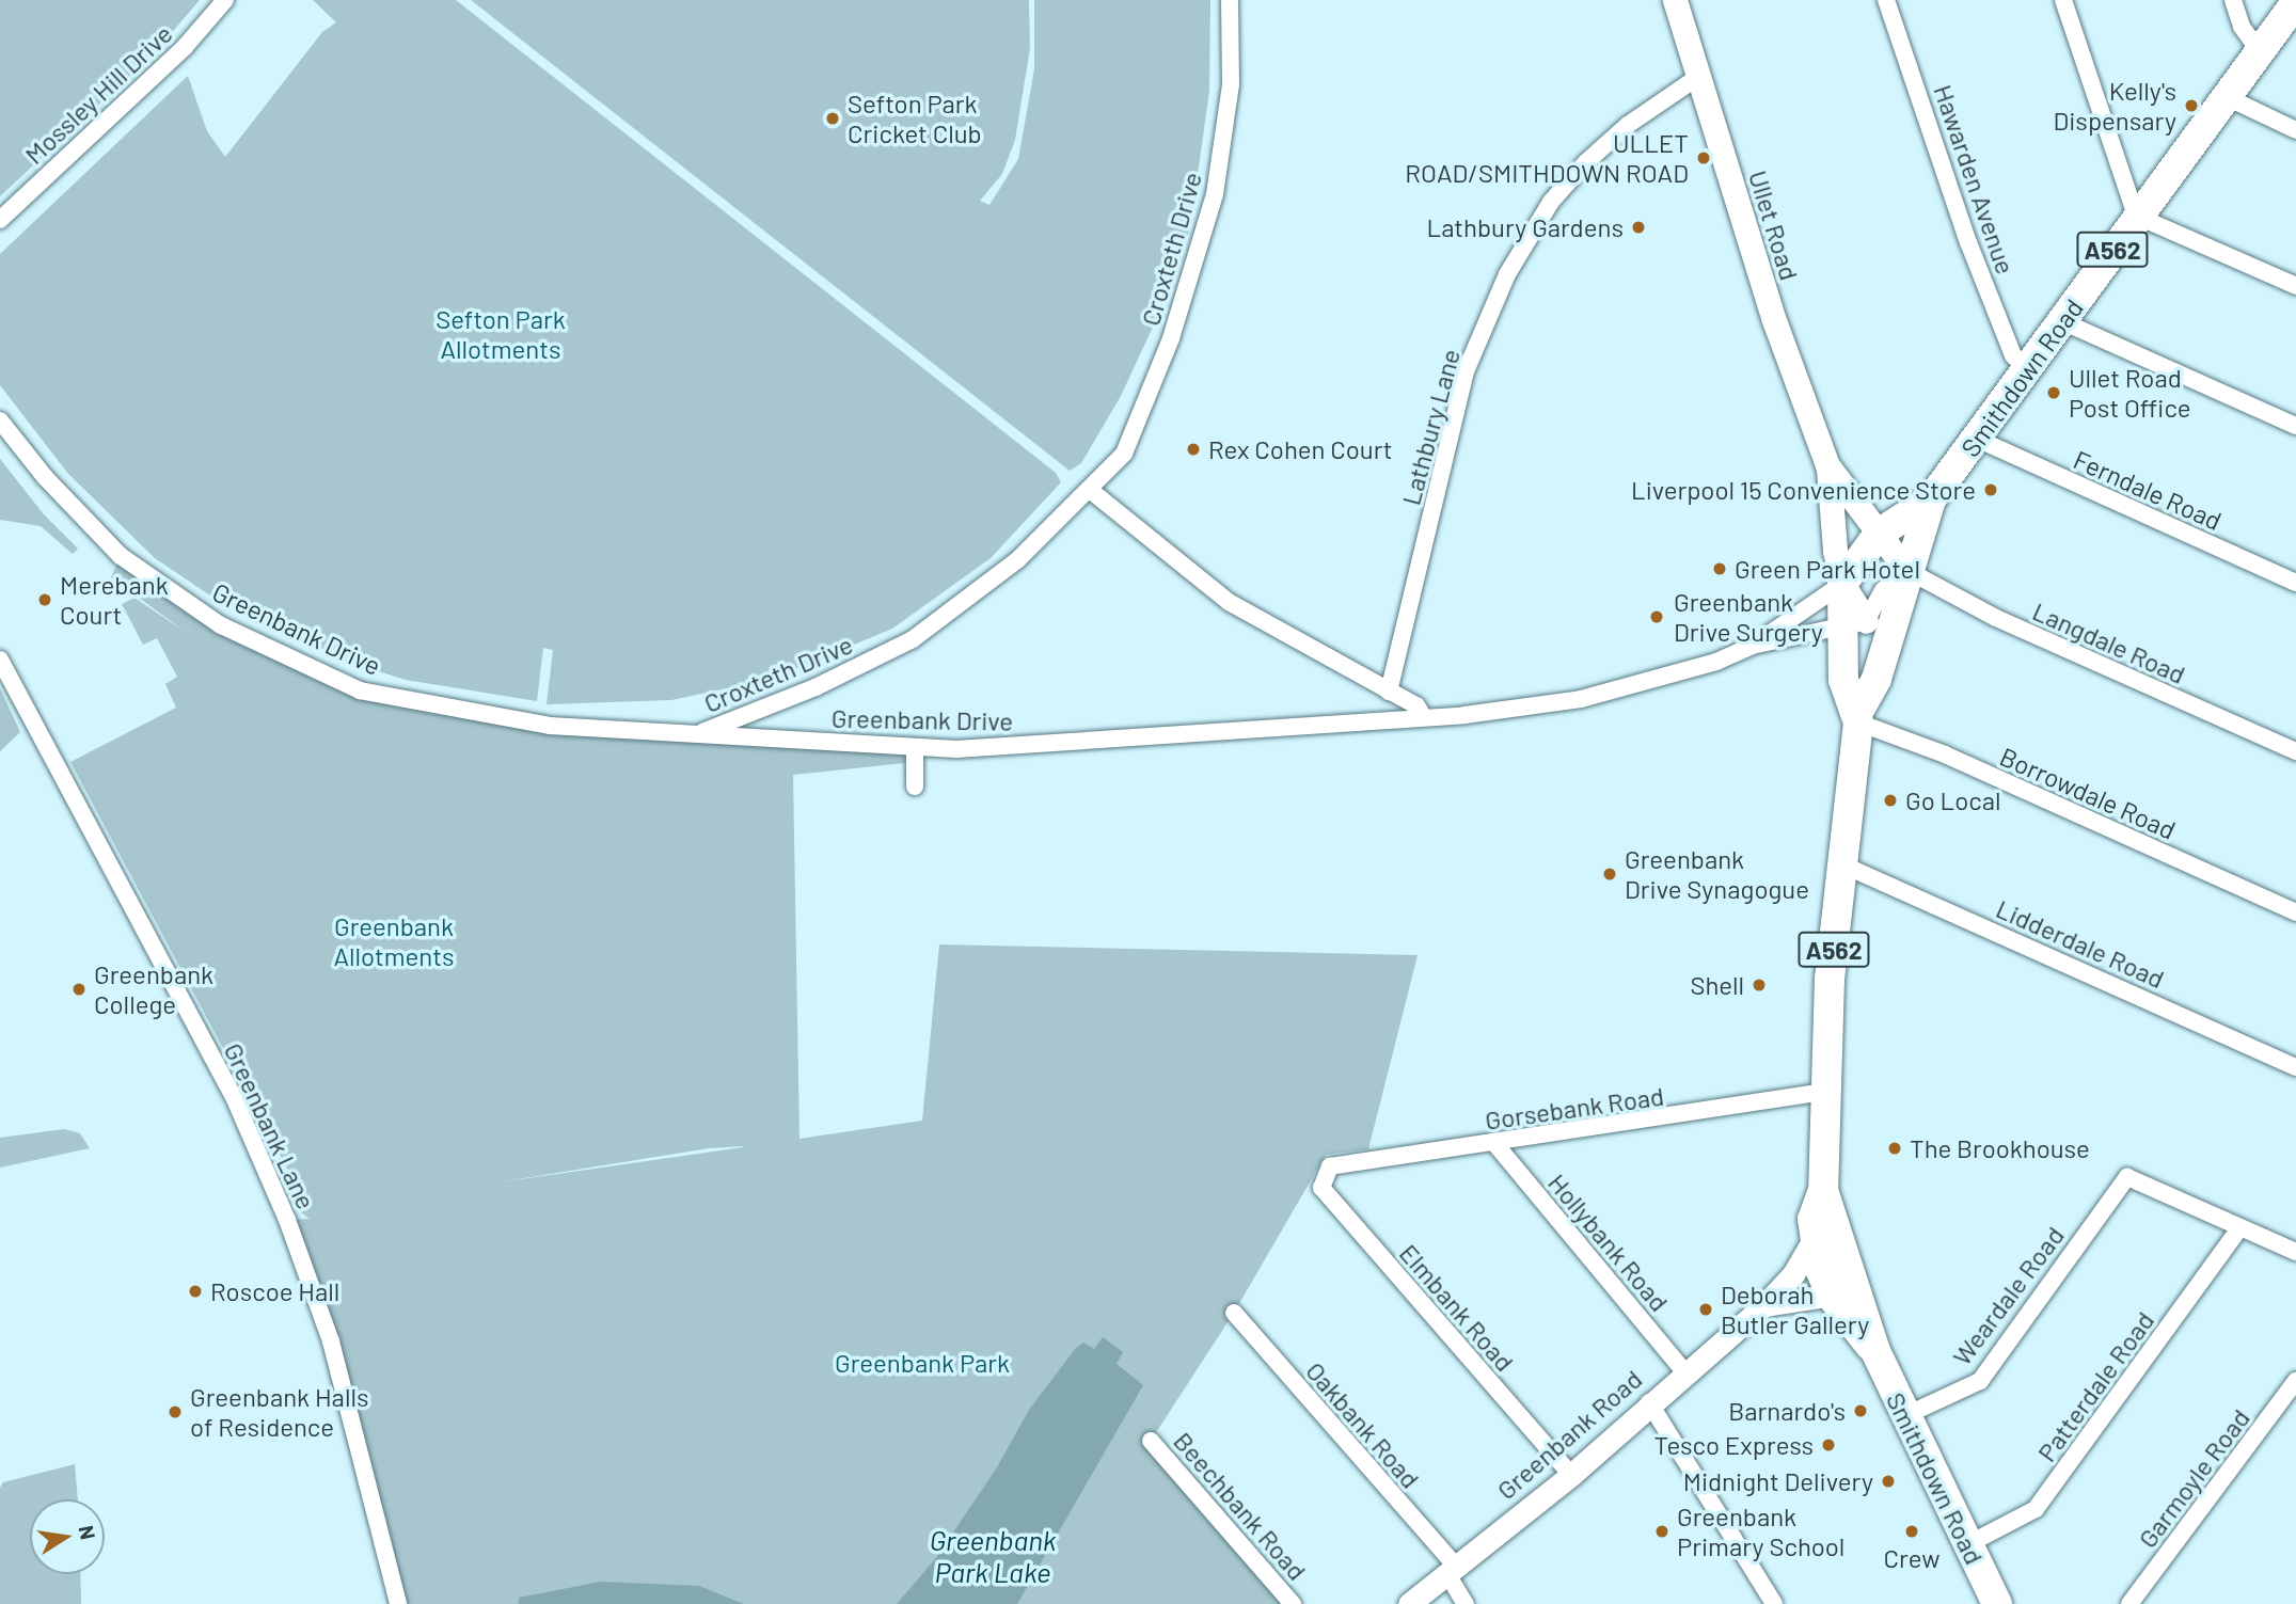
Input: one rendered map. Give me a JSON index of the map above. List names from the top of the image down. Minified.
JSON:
{"streets":{"highway":["A562","Smithdown Road"],"main road":["Ullet Road"],"street":["Mossley Hill Drive","Hawarden Avenue","Croxteth Drive","Lathbury Lane","Ferndale Road","Greenbank Drive","Langdale Road","Borrowdale Road","Lidderdale Road","Gorsebank Road","Greenbank Lane","Hollybank Road","Weardale Road","Elmbank Road","Patterdale Road","Oakbank Road","Greenbank Road","Garmoyle Road","Beechbank Road"]},"crossings":[["Hawarden Avenue","Smithdown Road"],["Ullet Road","Smithdown Road"],["Ullet Road","Lathbury Lane"],["Ullet Road","Langdale Road"],["Croxteth Drive","Greenbank Drive"],["Smithdown Road","Ferndale Road"],["Smithdown Road","Greenbank Drive"],["Smithdown Road","Langdale Road"],["Smithdown Road","Borrowdale Road"],["Smithdown Road","Lidderdale Road"],["Smithdown Road","Gorsebank Road"],["Smithdown Road","Weardale Road"],["Smithdown Road","Patterdale Road"],["Smithdown Road","Greenbank Road"],["Gorsebank Road","Hollybank Road"],["Gorsebank Road","Elmbank Road"],["Hollybank Road","Greenbank Road"],["Weardale Road","Patterdale Road"],["Elmbank Road","Greenbank Road"],["Oakbank Road","Greenbank Road"]],"water":["Greenbank Park Lake"],"parks":["Sefton Park Allotments","Greenbank Allotments","Greenbank Park"],"places":["Kelly's Dispensary","Sefton Park Cricket Club","ULLET ROAD/SMITHDOWN ROAD","Lathbury Gardens","Ullet Road Post Office","Rex Cohen Court","Liverpool 15 Convenience Store","Green Park Hotel","Merebank Court","Greenbank Drive Surgery","Go Local","Greenbank Drive Synagogue","Shell","Greenbank College","The Brookhouse","Roscoe Hall","Deborah Butler Gallery","Barnardo's","Greenbank Halls of Residence","Tesco Express","Midnight Delivery","Greenbank Primary School","Crew"],"north":"right"}
